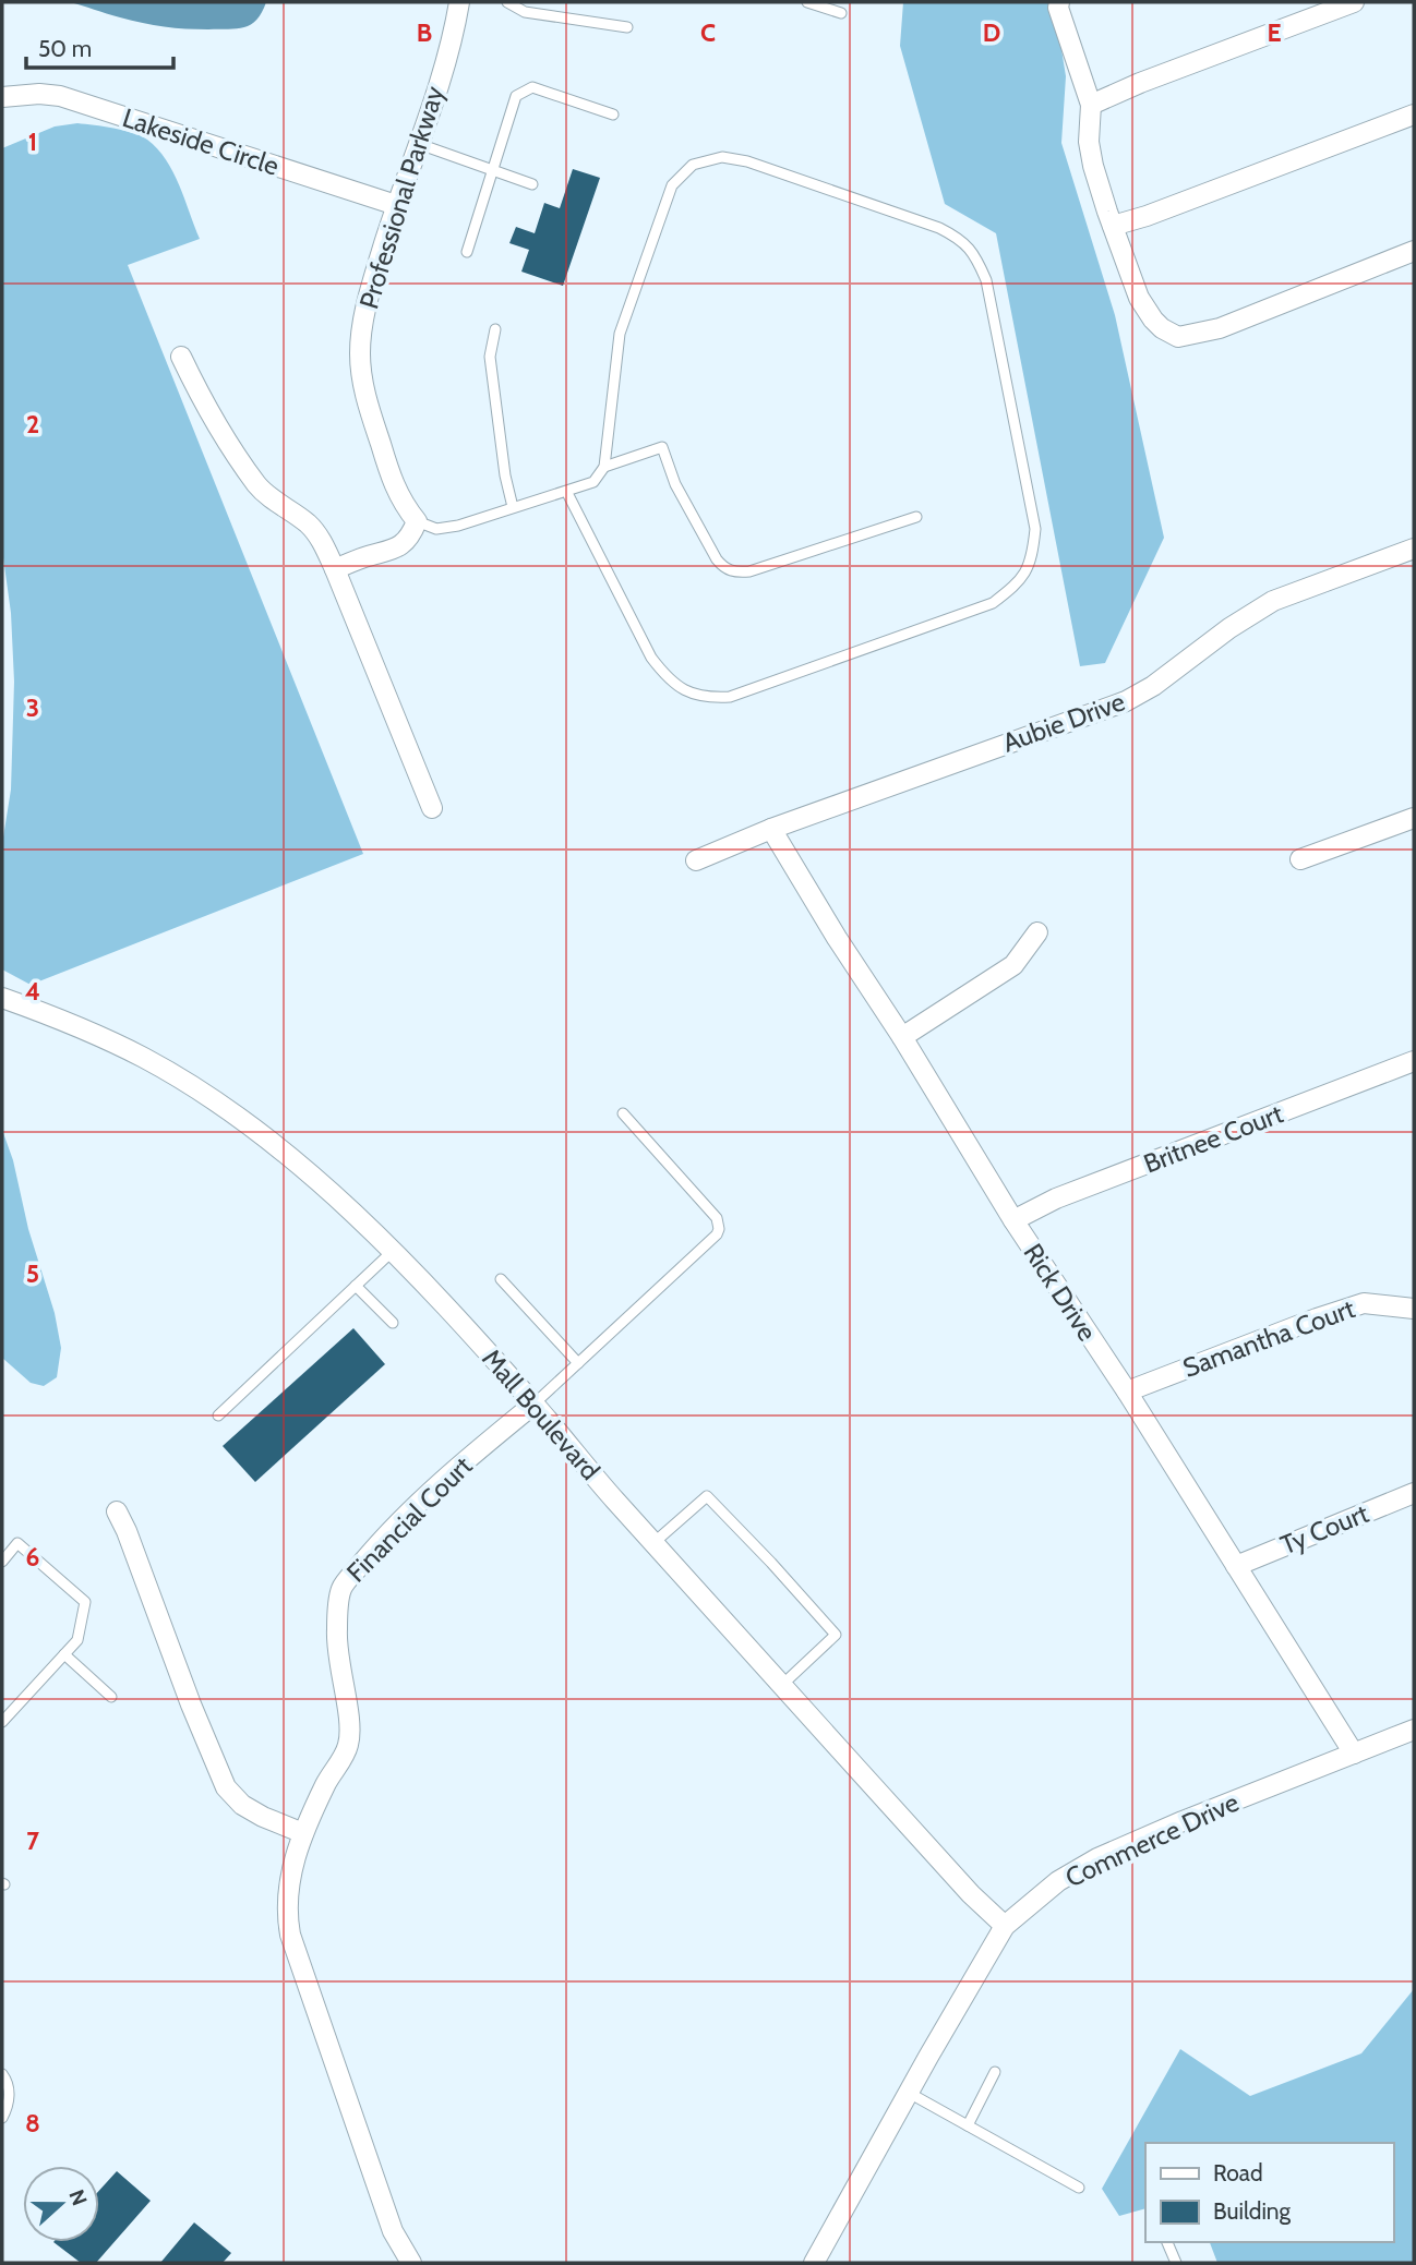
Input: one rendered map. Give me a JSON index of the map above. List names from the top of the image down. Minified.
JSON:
{"streets":{"street":["Lakeside Circle","Professional Parkway","Aubie Drive","Britnee Court","Rick Drive","Samantha Court","Mall Boulevard","Financial Court","Ty Court","Commerce Drive"]},"crossings":[["Lakeside Circle","Professional Parkway"],["Aubie Drive","Rick Drive"],["Britnee Court","Rick Drive"],["Rick Drive","Samantha Court"],["Rick Drive","Ty Court"],["Rick Drive","Commerce Drive"],["Mall Boulevard","Financial Court"],["Mall Boulevard","Commerce Drive"]],"legend":["Road","Building"],"scale_bar":"50 m","north":"right","grid":{"columns":["B","C","D","E"],"rows":["1","2","3","4","5","6","7","8"]}}
